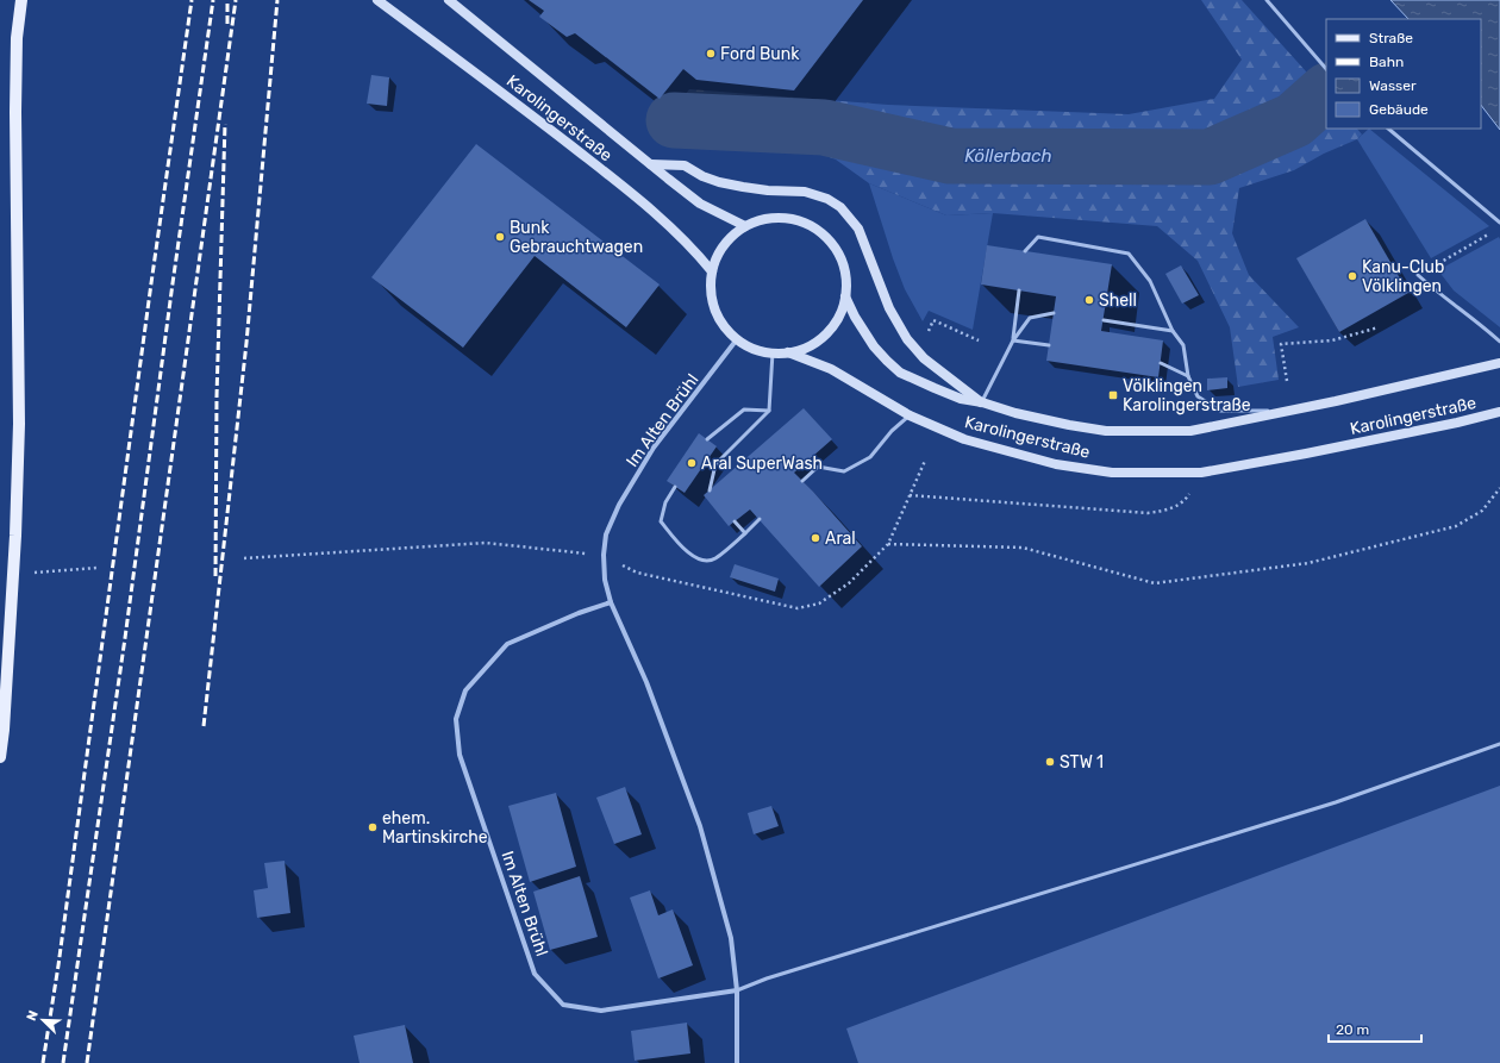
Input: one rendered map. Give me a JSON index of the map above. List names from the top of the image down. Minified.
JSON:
{"streets":{"main road":["Karolingerstraße"],"street":["Im Alten Brühl"]},"crossings":[["Karolingerstraße","Im Alten Brühl"]],"water":["Köllerbach"],"places":{"other":["Ford Bunk","Bunk Gebrauchtwagen","Kanu-Club Völklingen","Shell","Aral SuperWash","Aral","STW 1","ehem. Martinskirche"],"transit":["Völklingen Karolingerstraße"]},"legend":["Straße","Bahn","Wasser","Gebäude"],"scale_bar":"20 m","north":"top left"}
